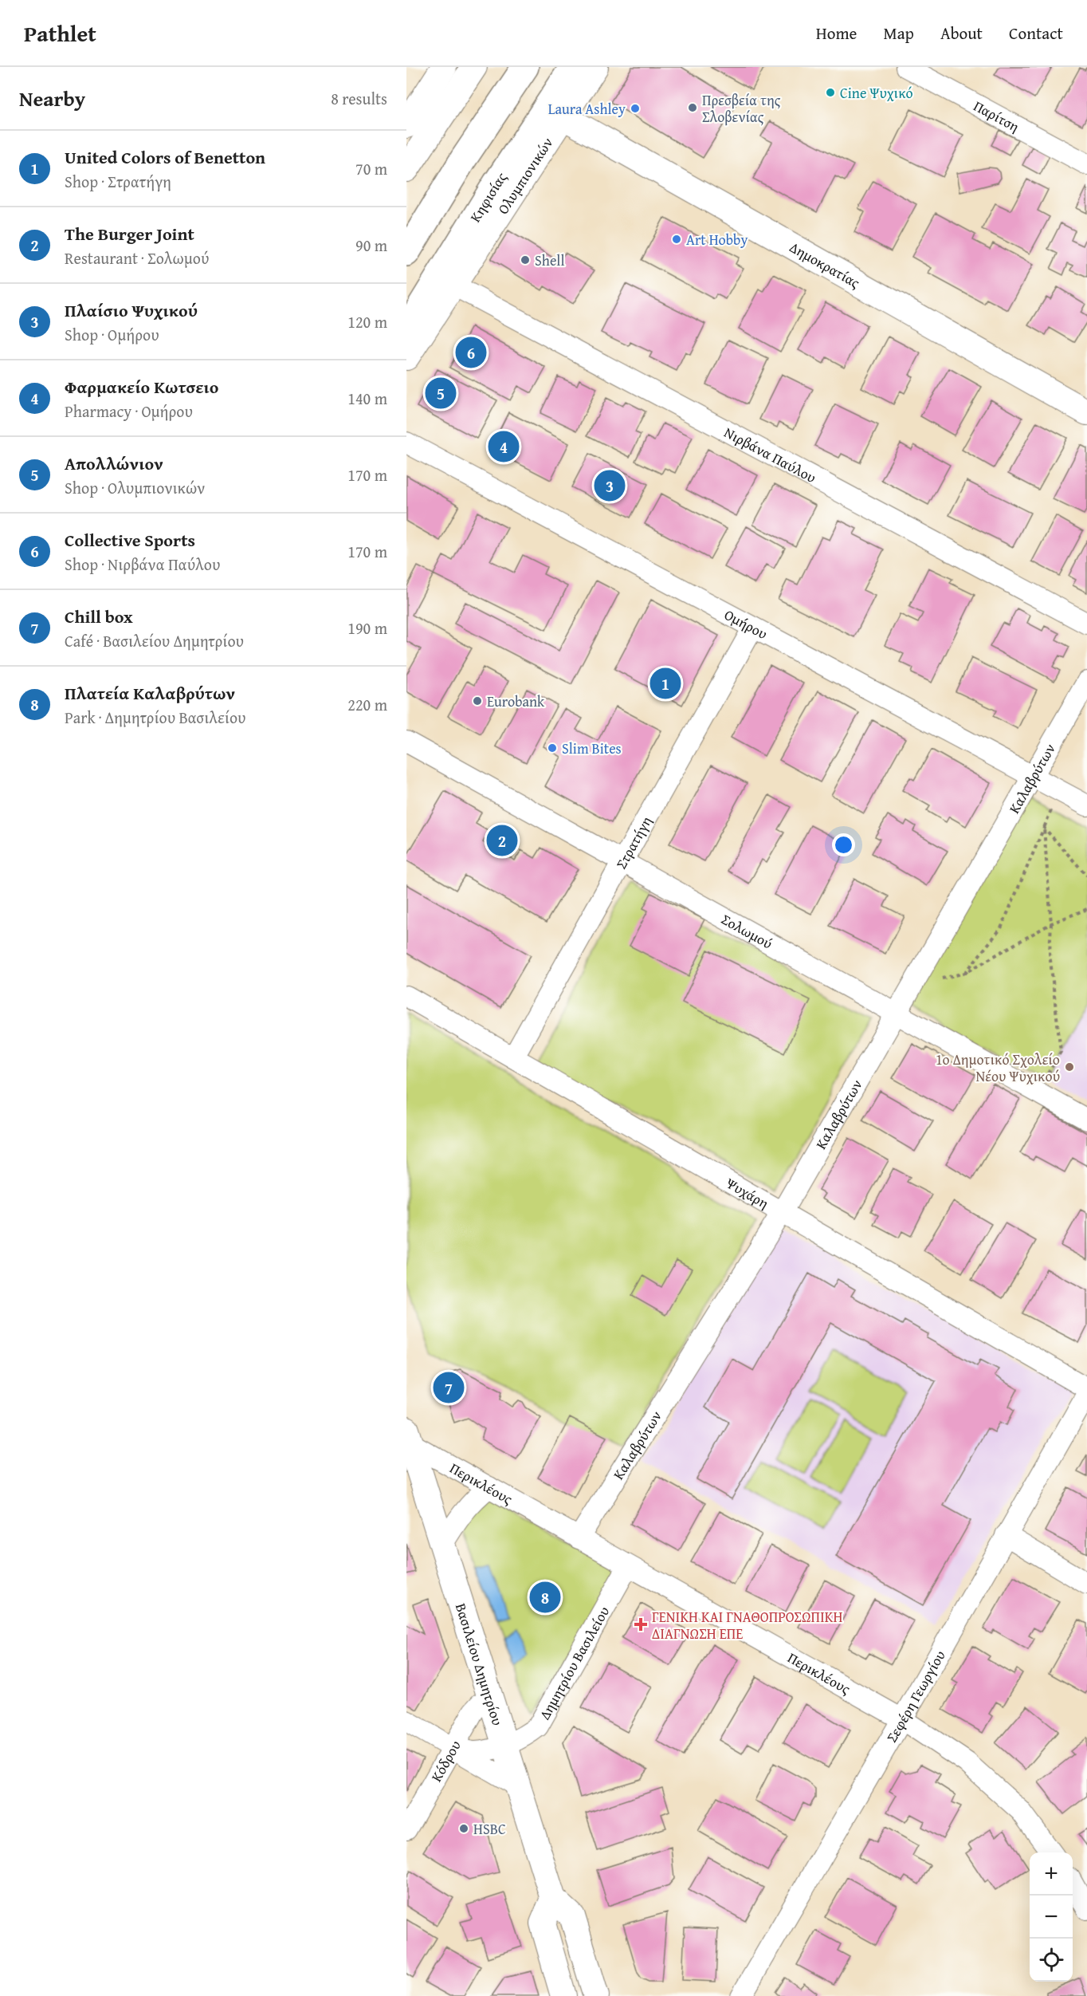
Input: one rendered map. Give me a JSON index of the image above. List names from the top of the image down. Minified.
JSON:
{"streets":{"main road":["Κηφισίας"],"street":["Παρίτση","Ολυμπιονικών","Δημοκρατίας","Νιρβάνα Παύλου","Ομήρου","Καλαβρύτων","Στρατήγη","Σολωμού","Ψυχάρη","Περικλέους","Δημητρίου Βασιλείου","Βασιλείου Δημητρίου","Σεφέρη Γεωργίου","Κόδρου"]},"crossings":[["Ολυμπιονικών","Δημοκρατίας"],["Ολυμπιονικών","Νιρβάνα Παύλου"],["Ομήρου","Καλαβρύτων"],["Ομήρου","Στρατήγη"],["Καλαβρύτων","Σολωμού"],["Καλαβρύτων","Ψυχάρη"],["Καλαβρύτων","Περικλέους"],["Στρατήγη","Σολωμού"],["Στρατήγη","Ψυχάρη"],["Περικλέους","Δημητρίου Βασιλείου"],["Περικλέους","Βασιλείου Δημητρίου"],["Περικλέους","Σεφέρη Γεωργίου"],["Δημητρίου Βασιλείου","Βασιλείου Δημητρίου"],["Δημητρίου Βασιλείου","Κόδρου"],["Βασιλείου Δημητρίου","Κόδρου"]],"places":{"other":["Cine Ψυχικό","Πρεσβεία της Σλοβενίας","Laura Ashley","Art Hobby","Shell","Eurobank","Slim Bites","1ο Δημοτικό Σχολείο Νέου Ψυχικού","HSBC"],"health":["ΓΕΝΙΚΗ ΚΑΙ ΓΝΑΘΟΠΡΟΣΩΠΙΚΗ ΔΙΑΓΝΩΣΗ ΕΠΕ"]},"page":{"header":"Pathlet","nav":["Home","Map","About","Contact"],"heading":["Nearby","8 results"],"list":[{"mark":"1","name":"United Colors of Benetton","note":"Shop · Στρατήγη","value":"70 m"},{"mark":"2","name":"The Burger Joint","note":"Restaurant · Σολωμού","value":"90 m"},{"mark":"3","name":"Πλαίσιο Ψυχικού","note":"Shop · Ομήρου","value":"120 m"},{"mark":"4","name":"Φαρμακείο Κωτσειο","note":"Pharmacy · Ομήρου","value":"140 m"},{"mark":"5","name":"Απολλώνιον","note":"Shop · Ολυμπιονικών","value":"170 m"},{"mark":"6","name":"Collective Sports","note":"Shop · Νιρβάνα Παύλου","value":"170 m"},{"mark":"7","name":"Chill box","note":"Café · Βασιλείου Δημητρίου","value":"190 m"},{"mark":"8","name":"Πλατεία Καλαβρύτων","note":"Park · Δημητρίου Βασιλείου","value":"220 m"}],"pins":["6","5","4","3","1","2","7","8"],"map_buttons":["+","−"]}}
